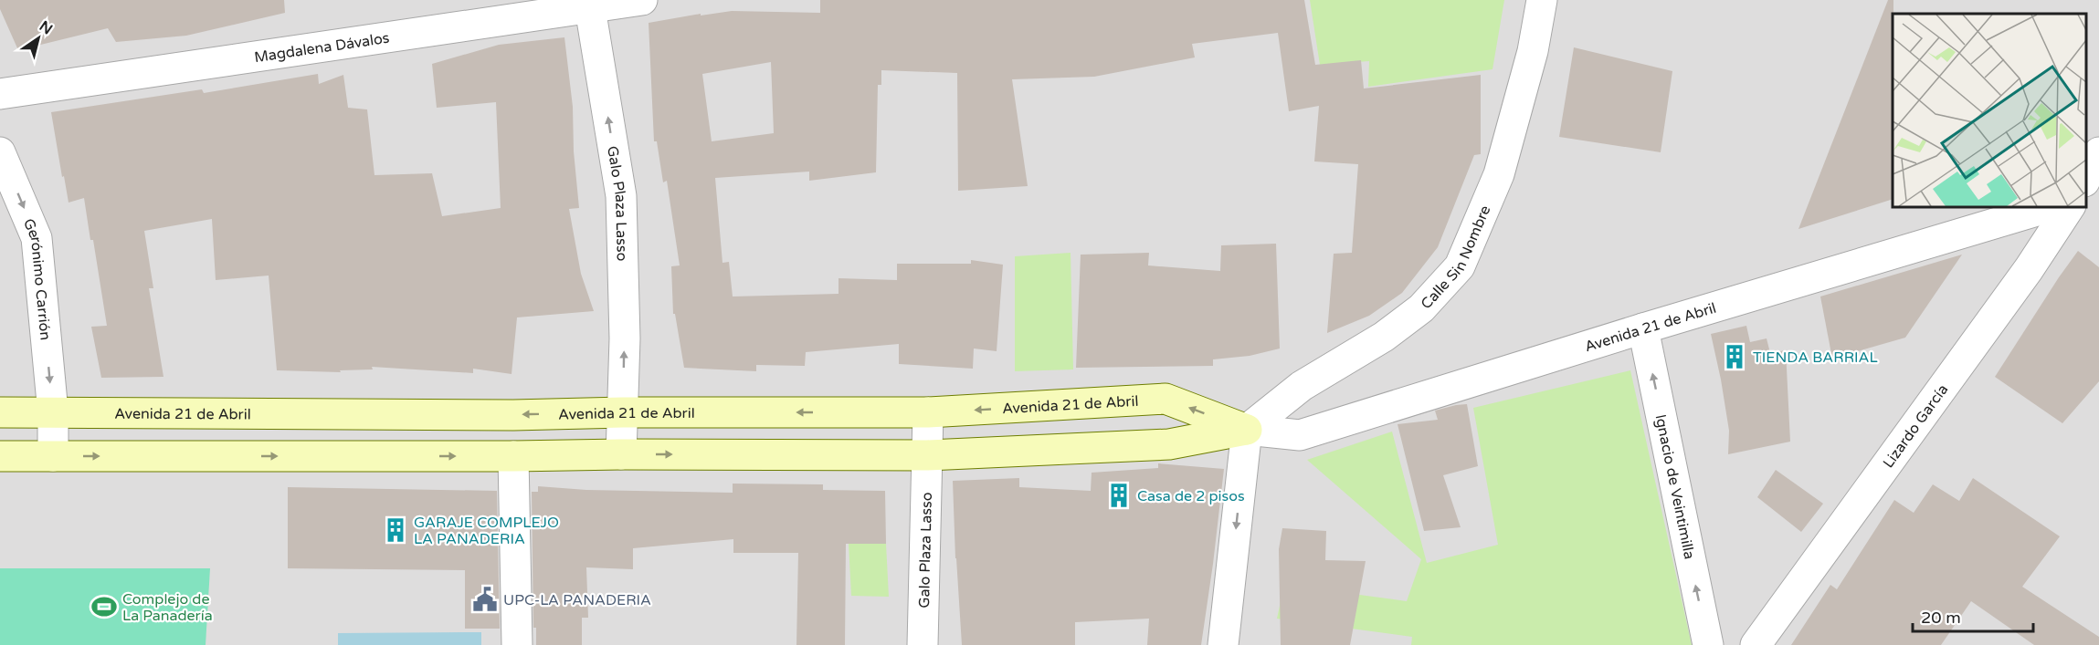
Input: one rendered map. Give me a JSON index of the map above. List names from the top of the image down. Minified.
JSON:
{"streets":{"main road":["Avenida 21 de Abril"],"street":["Magdalena Dávalos","Galo Plaza Lasso","Calle Sin Nombre","Gerónimo Carrión","Lizardo García","Ignacio de Veintimilla"]},"crossings":[["Magdalena Dávalos","Galo Plaza Lasso"],["Galo Plaza Lasso","Avenida 21 de Abril"],["Calle Sin Nombre","Avenida 21 de Abril"],["Gerónimo Carrión","Avenida 21 de Abril"],["Avenida 21 de Abril","Ignacio de Veintimilla"]],"one_way":["Galo Plaza Lasso","Gerónimo Carrión","Ignacio de Veintimilla"],"places":{"building":["TIENDA BARRIAL","Casa de 2 pisos","GARAJE COMPLEJO LA PANADERIA"],"public building":["UPC-LA PANADERIA"],"sports":["Complejo de La Panadería"]},"scale_bar":"20 m","north":"top right"}
